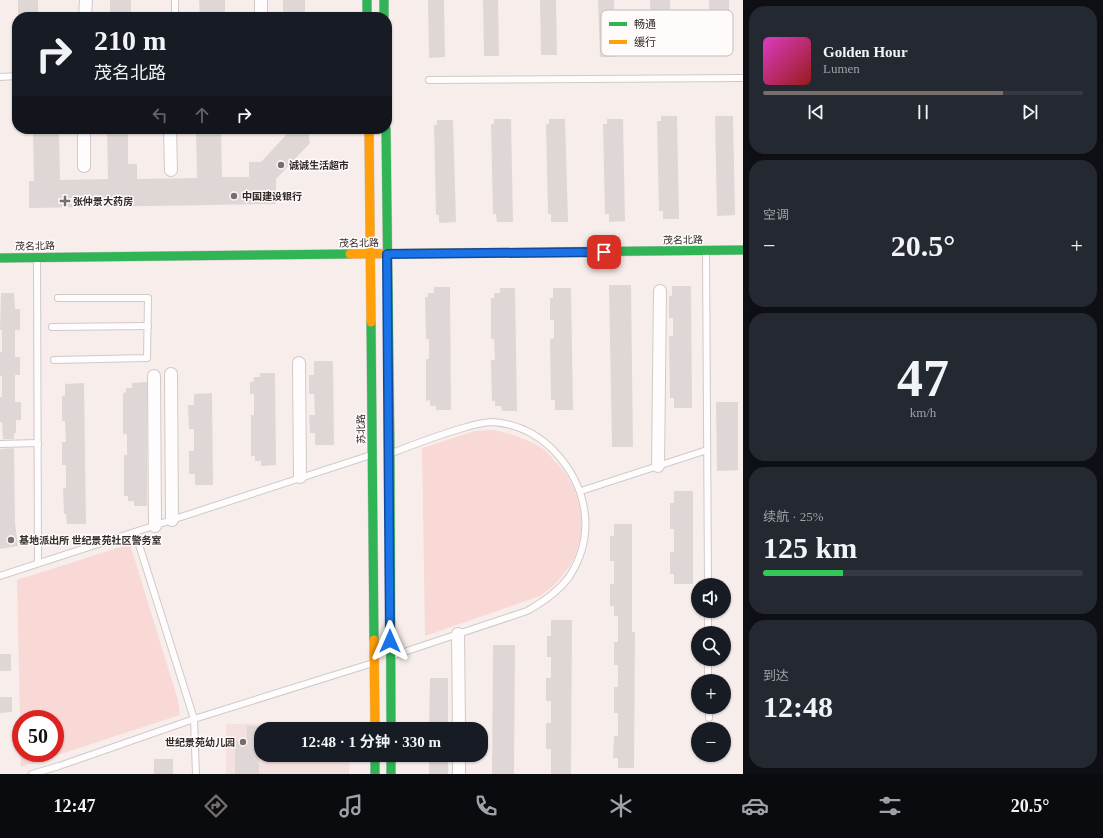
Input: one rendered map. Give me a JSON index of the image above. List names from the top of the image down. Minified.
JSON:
{"streets":{"main road":["茂名北路","苏北路"]},"crossings":[["茂名北路","苏北路"]],"places":{"other":["诚诚生活超市","中国建设银行","基地派出所 世纪景苑社区警务室","世纪景苑幼儿园"],"health":["张仲景大药房"]},"legend":["畅通","缓行"],"page":{"turn":["210 m","茂名北路"],"song":["Golden Hour","Lumen"],"tile":["空调",["47","km/h"],["续航 · 25%","125 km"],["到达","12:48"]],"heat":["−","20.5°","+"],"map_buttons":["+","−"],"limit":"50","trip":"12:48 · 1 分钟 · 330 m","tabs":["12:47","20.5°"]}}
